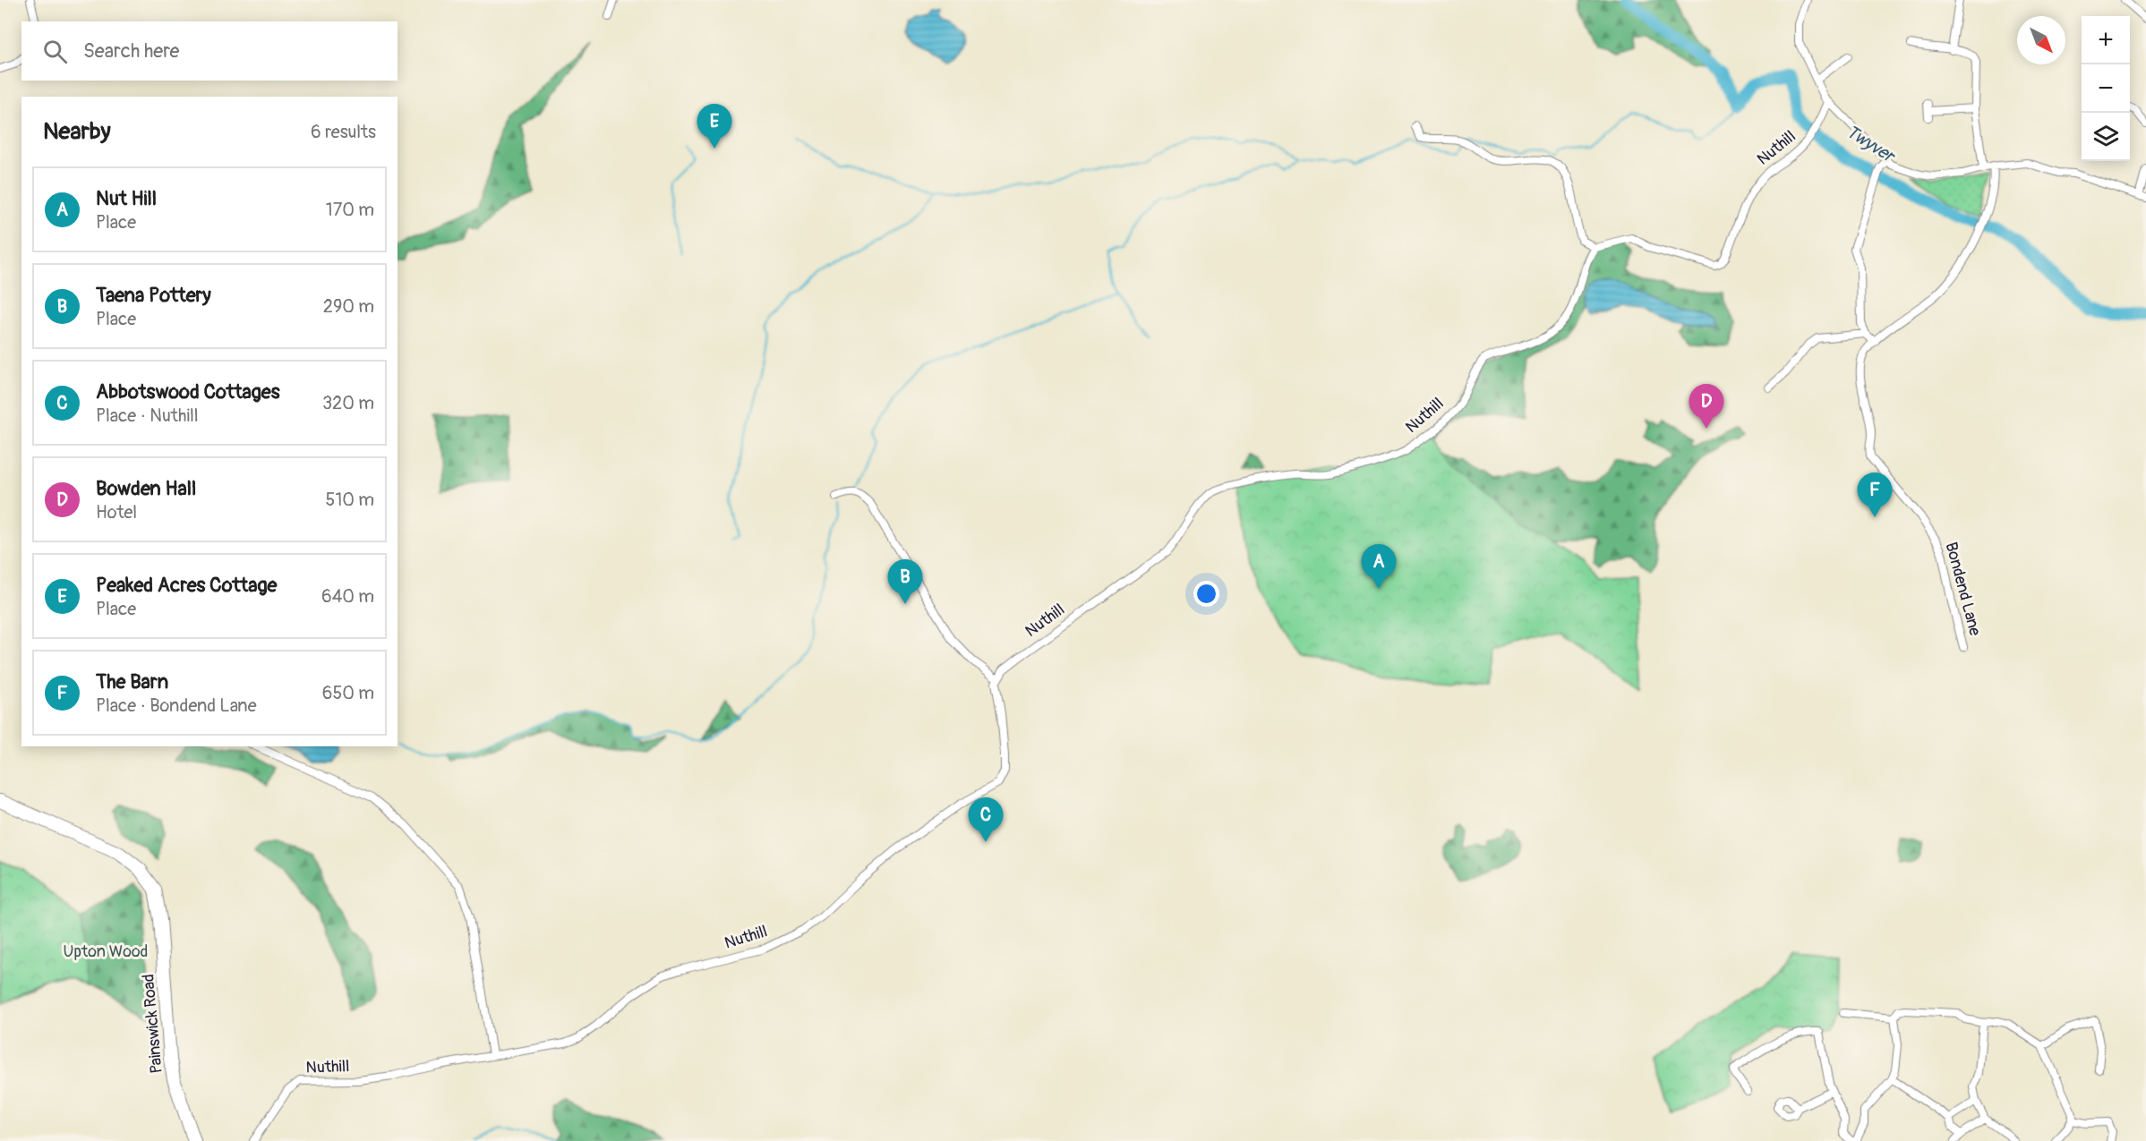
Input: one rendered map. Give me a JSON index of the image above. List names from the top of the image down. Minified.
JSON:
{"streets":{"main road":["Painswick Road"],"street":["Nuthill","Bondend Lane"]},"water":["Twyver"],"parks":["Upton Wood"],"north":"bottom right","page":{"map_buttons":["+","−"],"search":"Search here","heading":["Nearby","6 results"],"pins":["E","D","F","A","B","C"],"list":[{"mark":"A","name":"Nut Hill","note":"Place","value":"170 m"},{"mark":"B","name":"Taena Pottery","note":"Place","value":"290 m"},{"mark":"C","name":"Abbotswood Cottages","note":"Place · Nuthill","value":"320 m"},{"mark":"D","name":"Bowden Hall","note":"Hotel","value":"510 m"},{"mark":"E","name":"Peaked Acres Cottage","note":"Place","value":"640 m"},{"mark":"F","name":"The Barn","note":"Place · Bondend Lane","value":"650 m"}]}}
